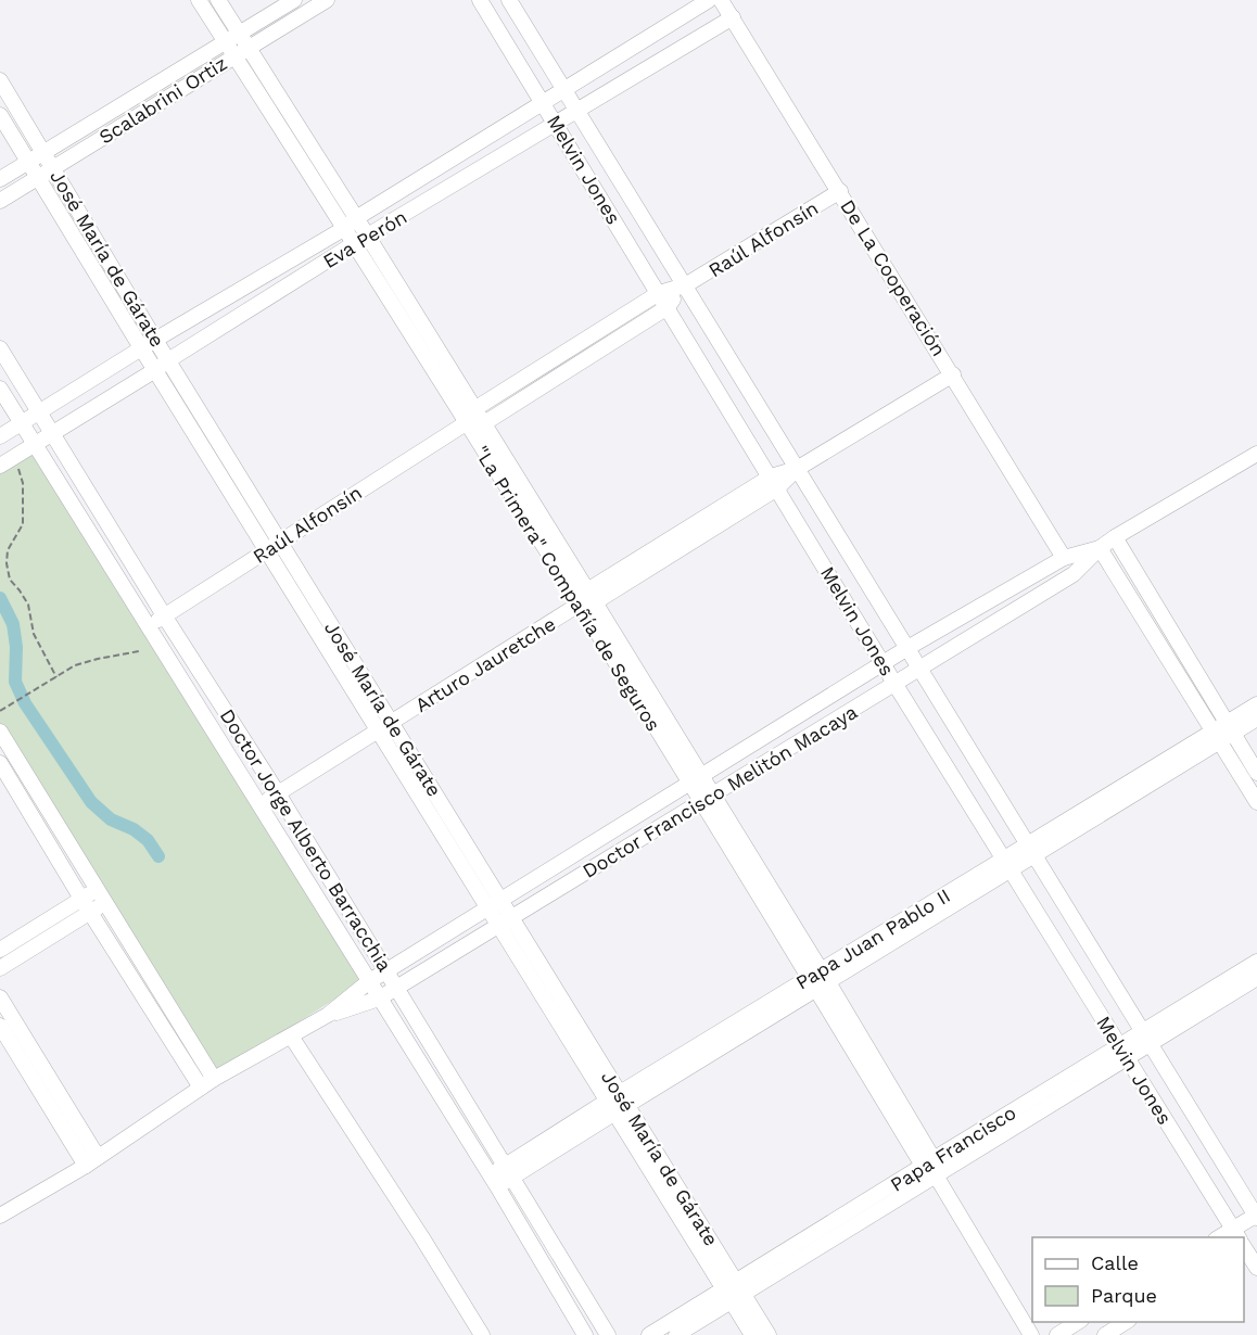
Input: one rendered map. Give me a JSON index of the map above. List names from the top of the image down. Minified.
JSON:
{"streets":{"street":["Scalabrini Ortiz","Melvin Jones","Eva Perón","Raúl Alfonsín","José María de Gárate","De La Cooperación","\"La Primera\" Compañía de Seguros","Arturo Jauretche","Doctor Francisco Melitón Macaya","Doctor Jorge Alberto Barracchia","Papa Juan Pablo II","Papa Francisco"]},"crossings":[["Scalabrini Ortiz","José María de Gárate"],["Scalabrini Ortiz","\"La Primera\" Compañía de Seguros"],["Melvin Jones","Eva Perón"],["Melvin Jones","Raúl Alfonsín"],["Melvin Jones","Arturo Jauretche"],["Melvin Jones","Doctor Francisco Melitón Macaya"],["Melvin Jones","Papa Juan Pablo II"],["Melvin Jones","Papa Francisco"],["Eva Perón","José María de Gárate"],["Eva Perón","De La Cooperación"],["Eva Perón","\"La Primera\" Compañía de Seguros"],["Eva Perón","Doctor Jorge Alberto Barracchia"],["Raúl Alfonsín","José María de Gárate"],["Raúl Alfonsín","De La Cooperación"],["Raúl Alfonsín","\"La Primera\" Compañía de Seguros"],["Raúl Alfonsín","Doctor Jorge Alberto Barracchia"],["José María de Gárate","Arturo Jauretche"],["José María de Gárate","Doctor Francisco Melitón Macaya"],["José María de Gárate","Papa Juan Pablo II"],["José María de Gárate","Papa Francisco"],["De La Cooperación","Arturo Jauretche"],["De La Cooperación","Doctor Francisco Melitón Macaya"],["\"La Primera\" Compañía de Seguros","Arturo Jauretche"],["\"La Primera\" Compañía de Seguros","Doctor Francisco Melitón Macaya"],["\"La Primera\" Compañía de Seguros","Papa Juan Pablo II"],["\"La Primera\" Compañía de Seguros","Papa Francisco"],["Arturo Jauretche","Doctor Jorge Alberto Barracchia"],["Doctor Francisco Melitón Macaya","Doctor Jorge Alberto Barracchia"],["Doctor Jorge Alberto Barracchia","Papa Juan Pablo II"]],"legend":["Calle","Parque"]}
